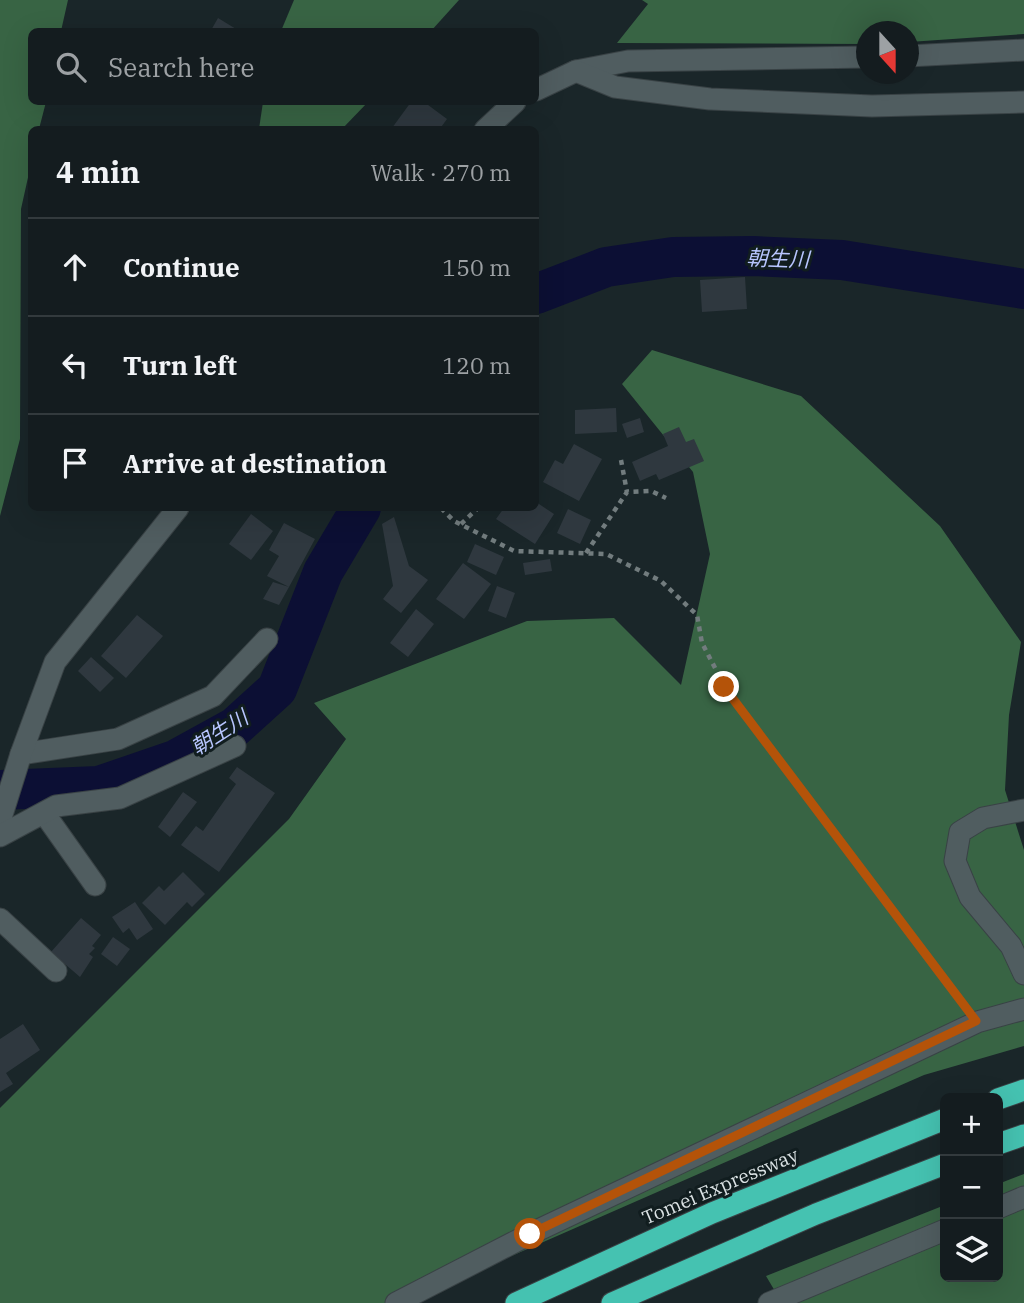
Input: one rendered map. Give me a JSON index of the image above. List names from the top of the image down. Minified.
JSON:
{"streets":{"highway":["Tomei Expressway"]},"water":["朝生川"],"north":"bottom","page":{"search":"Search here","heading":["4 min","Walk · 270 m"],"list":[["Continue","150 m"],["Turn left","120 m"],"Arrive at destination"],"map_buttons":["+","−"]}}
